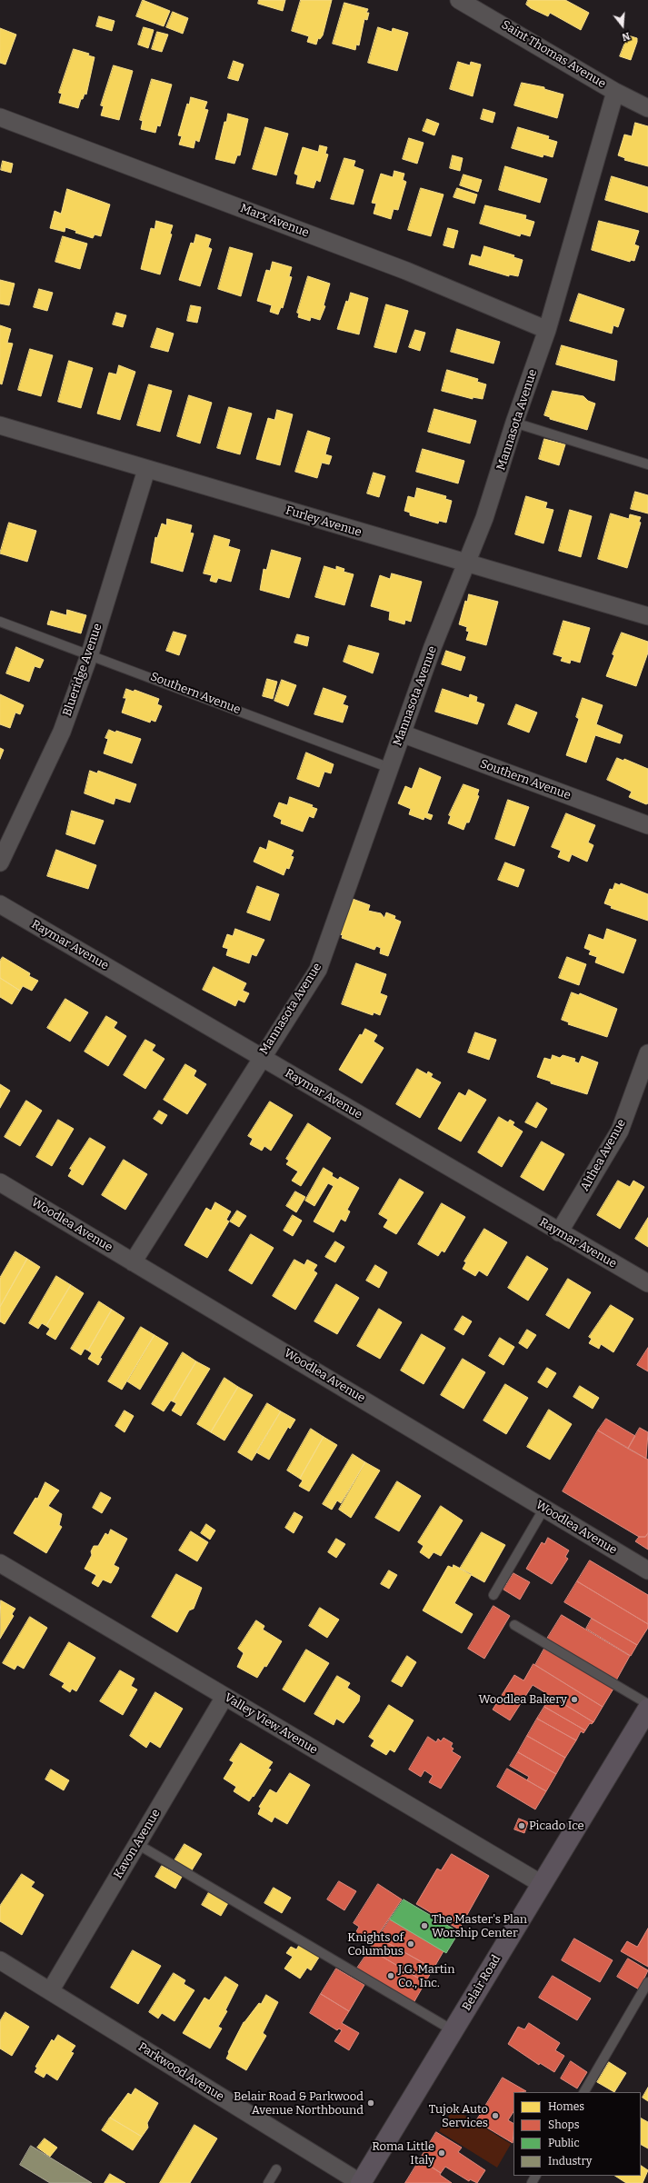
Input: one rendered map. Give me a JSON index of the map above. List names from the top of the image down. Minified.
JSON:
{"streets":{"main road":["Belair Road"],"street":["Saint Thomas Avenue","Marx Avenue","Mannasota Avenue","Furley Avenue","Blueridge Avenue","Southern Avenue","Raymar Avenue","Althea Avenue","Woodlea Avenue","Valley View Avenue","Kavon Avenue","Parkwood Avenue"]},"crossings":[["Saint Thomas Avenue","Mannasota Avenue"],["Marx Avenue","Mannasota Avenue"],["Mannasota Avenue","Furley Avenue"],["Mannasota Avenue","Southern Avenue"],["Mannasota Avenue","Raymar Avenue"],["Mannasota Avenue","Woodlea Avenue"],["Furley Avenue","Blueridge Avenue"],["Blueridge Avenue","Southern Avenue"],["Raymar Avenue","Althea Avenue"],["Valley View Avenue","Kavon Avenue"],["Valley View Avenue","Belair Road"],["Kavon Avenue","Parkwood Avenue"],["Belair Road","Parkwood Avenue"]],"places":["Woodlea Bakery","Picado Ice","The Master's Plan Worship Center","Knights of Columbus","J.G. Martin Co., Inc.","Belair Road & Parkwood Avenue Northbound","Tujok Auto Services","Roma Little Italy"],"legend":["Homes","Shops","Public","Industry"],"north":"bottom"}
